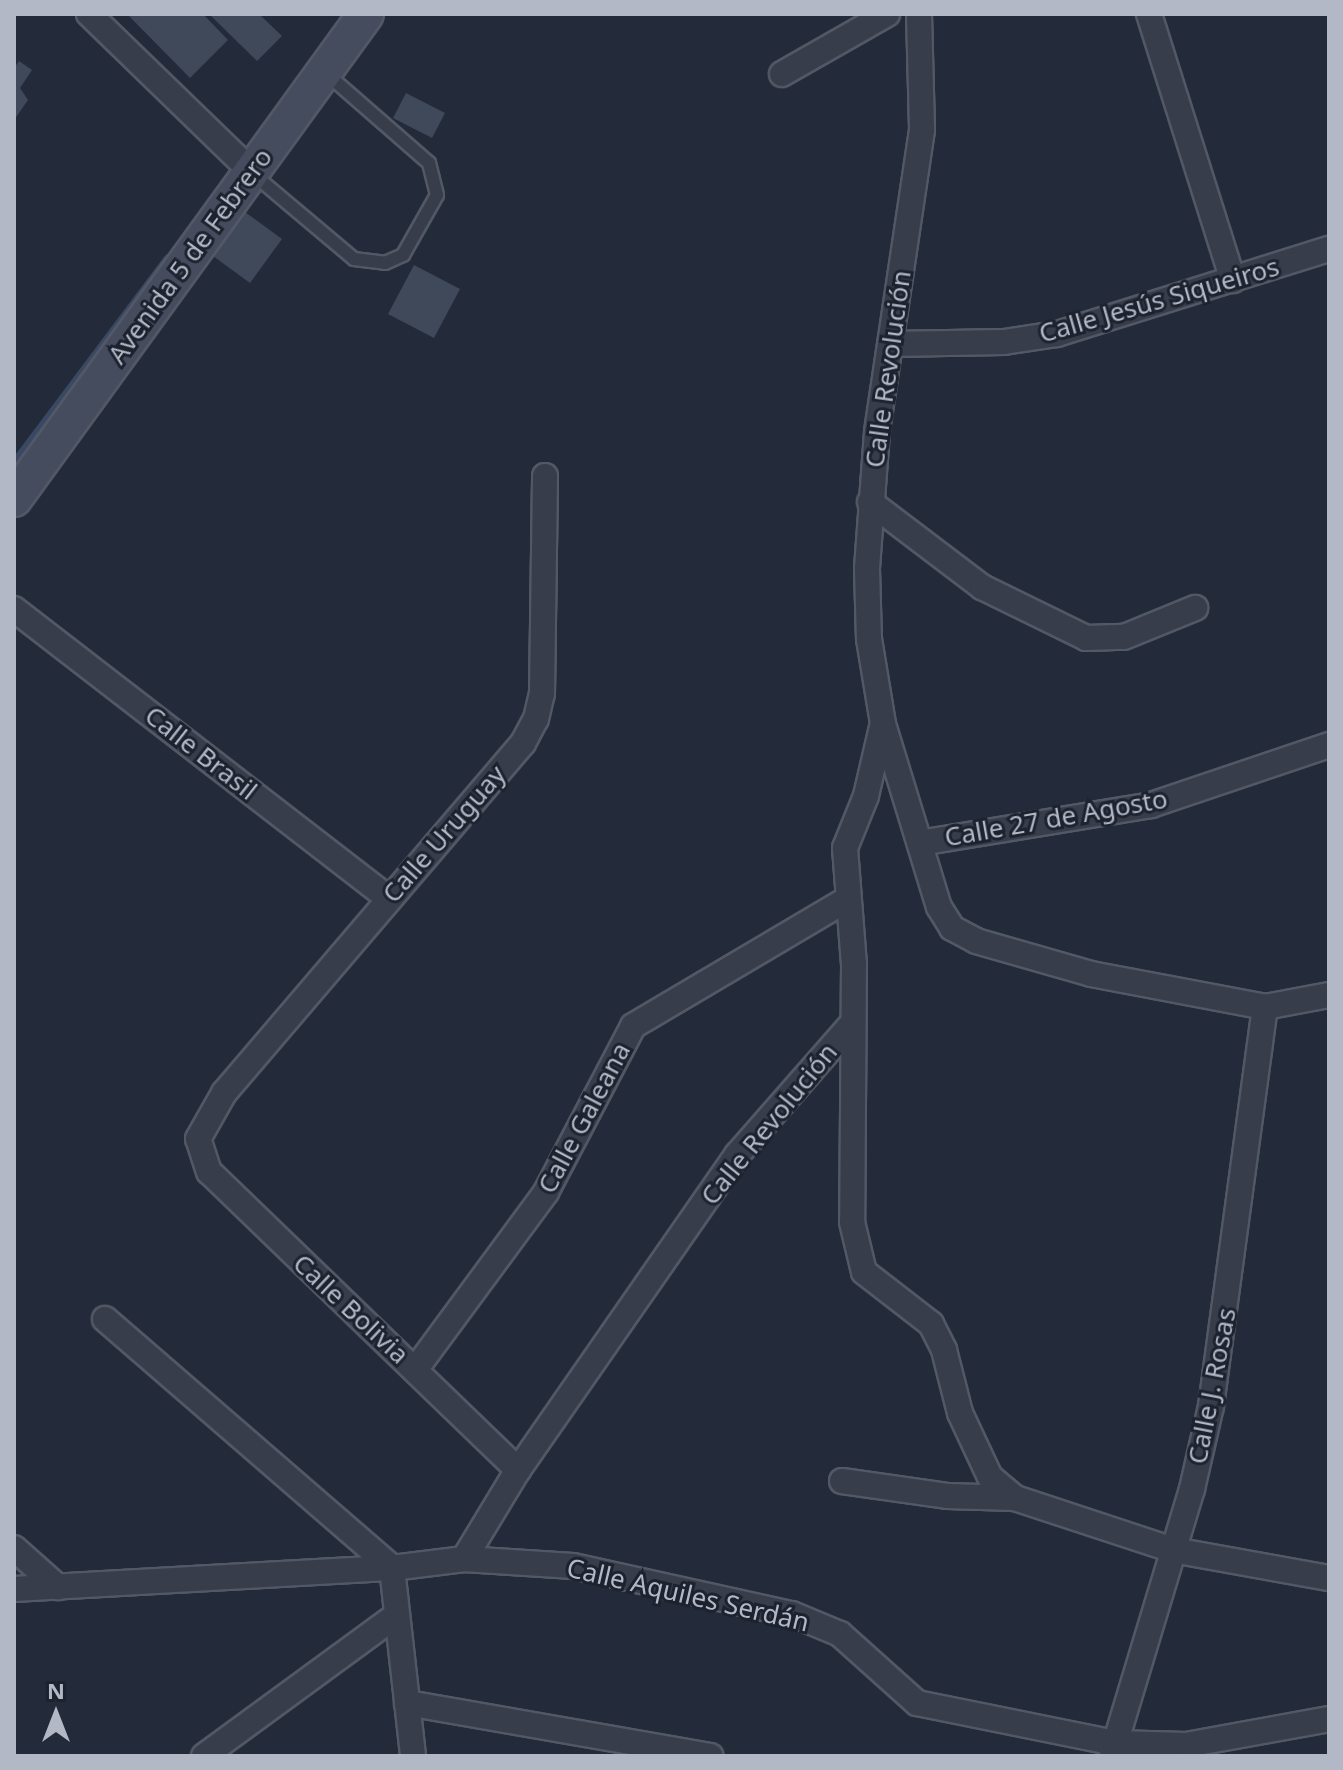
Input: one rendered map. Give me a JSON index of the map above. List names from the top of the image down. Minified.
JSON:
{"streets":{"street":["Avenida 5 de Febrero","Calle Jesús Siqueiros","Calle Revolución","Calle Brasil","Calle 27 de Agosto","Calle Uruguay","Calle Galeana","Calle Bolivia","Calle J. Rosas","Calle Aquiles Serdán"]},"crossings":[["Calle Jesús Siqueiros","Calle Revolución"],["Calle Revolución","Calle 27 de Agosto"],["Calle Revolución","Calle Galeana"],["Calle Revolución","Calle Bolivia"],["Calle Revolución","Calle Aquiles Serdán"],["Calle Brasil","Calle Uruguay"],["Calle Uruguay","Calle Bolivia"],["Calle Galeana","Calle Bolivia"],["Calle J. Rosas","Calle Aquiles Serdán"]],"north":"top"}
